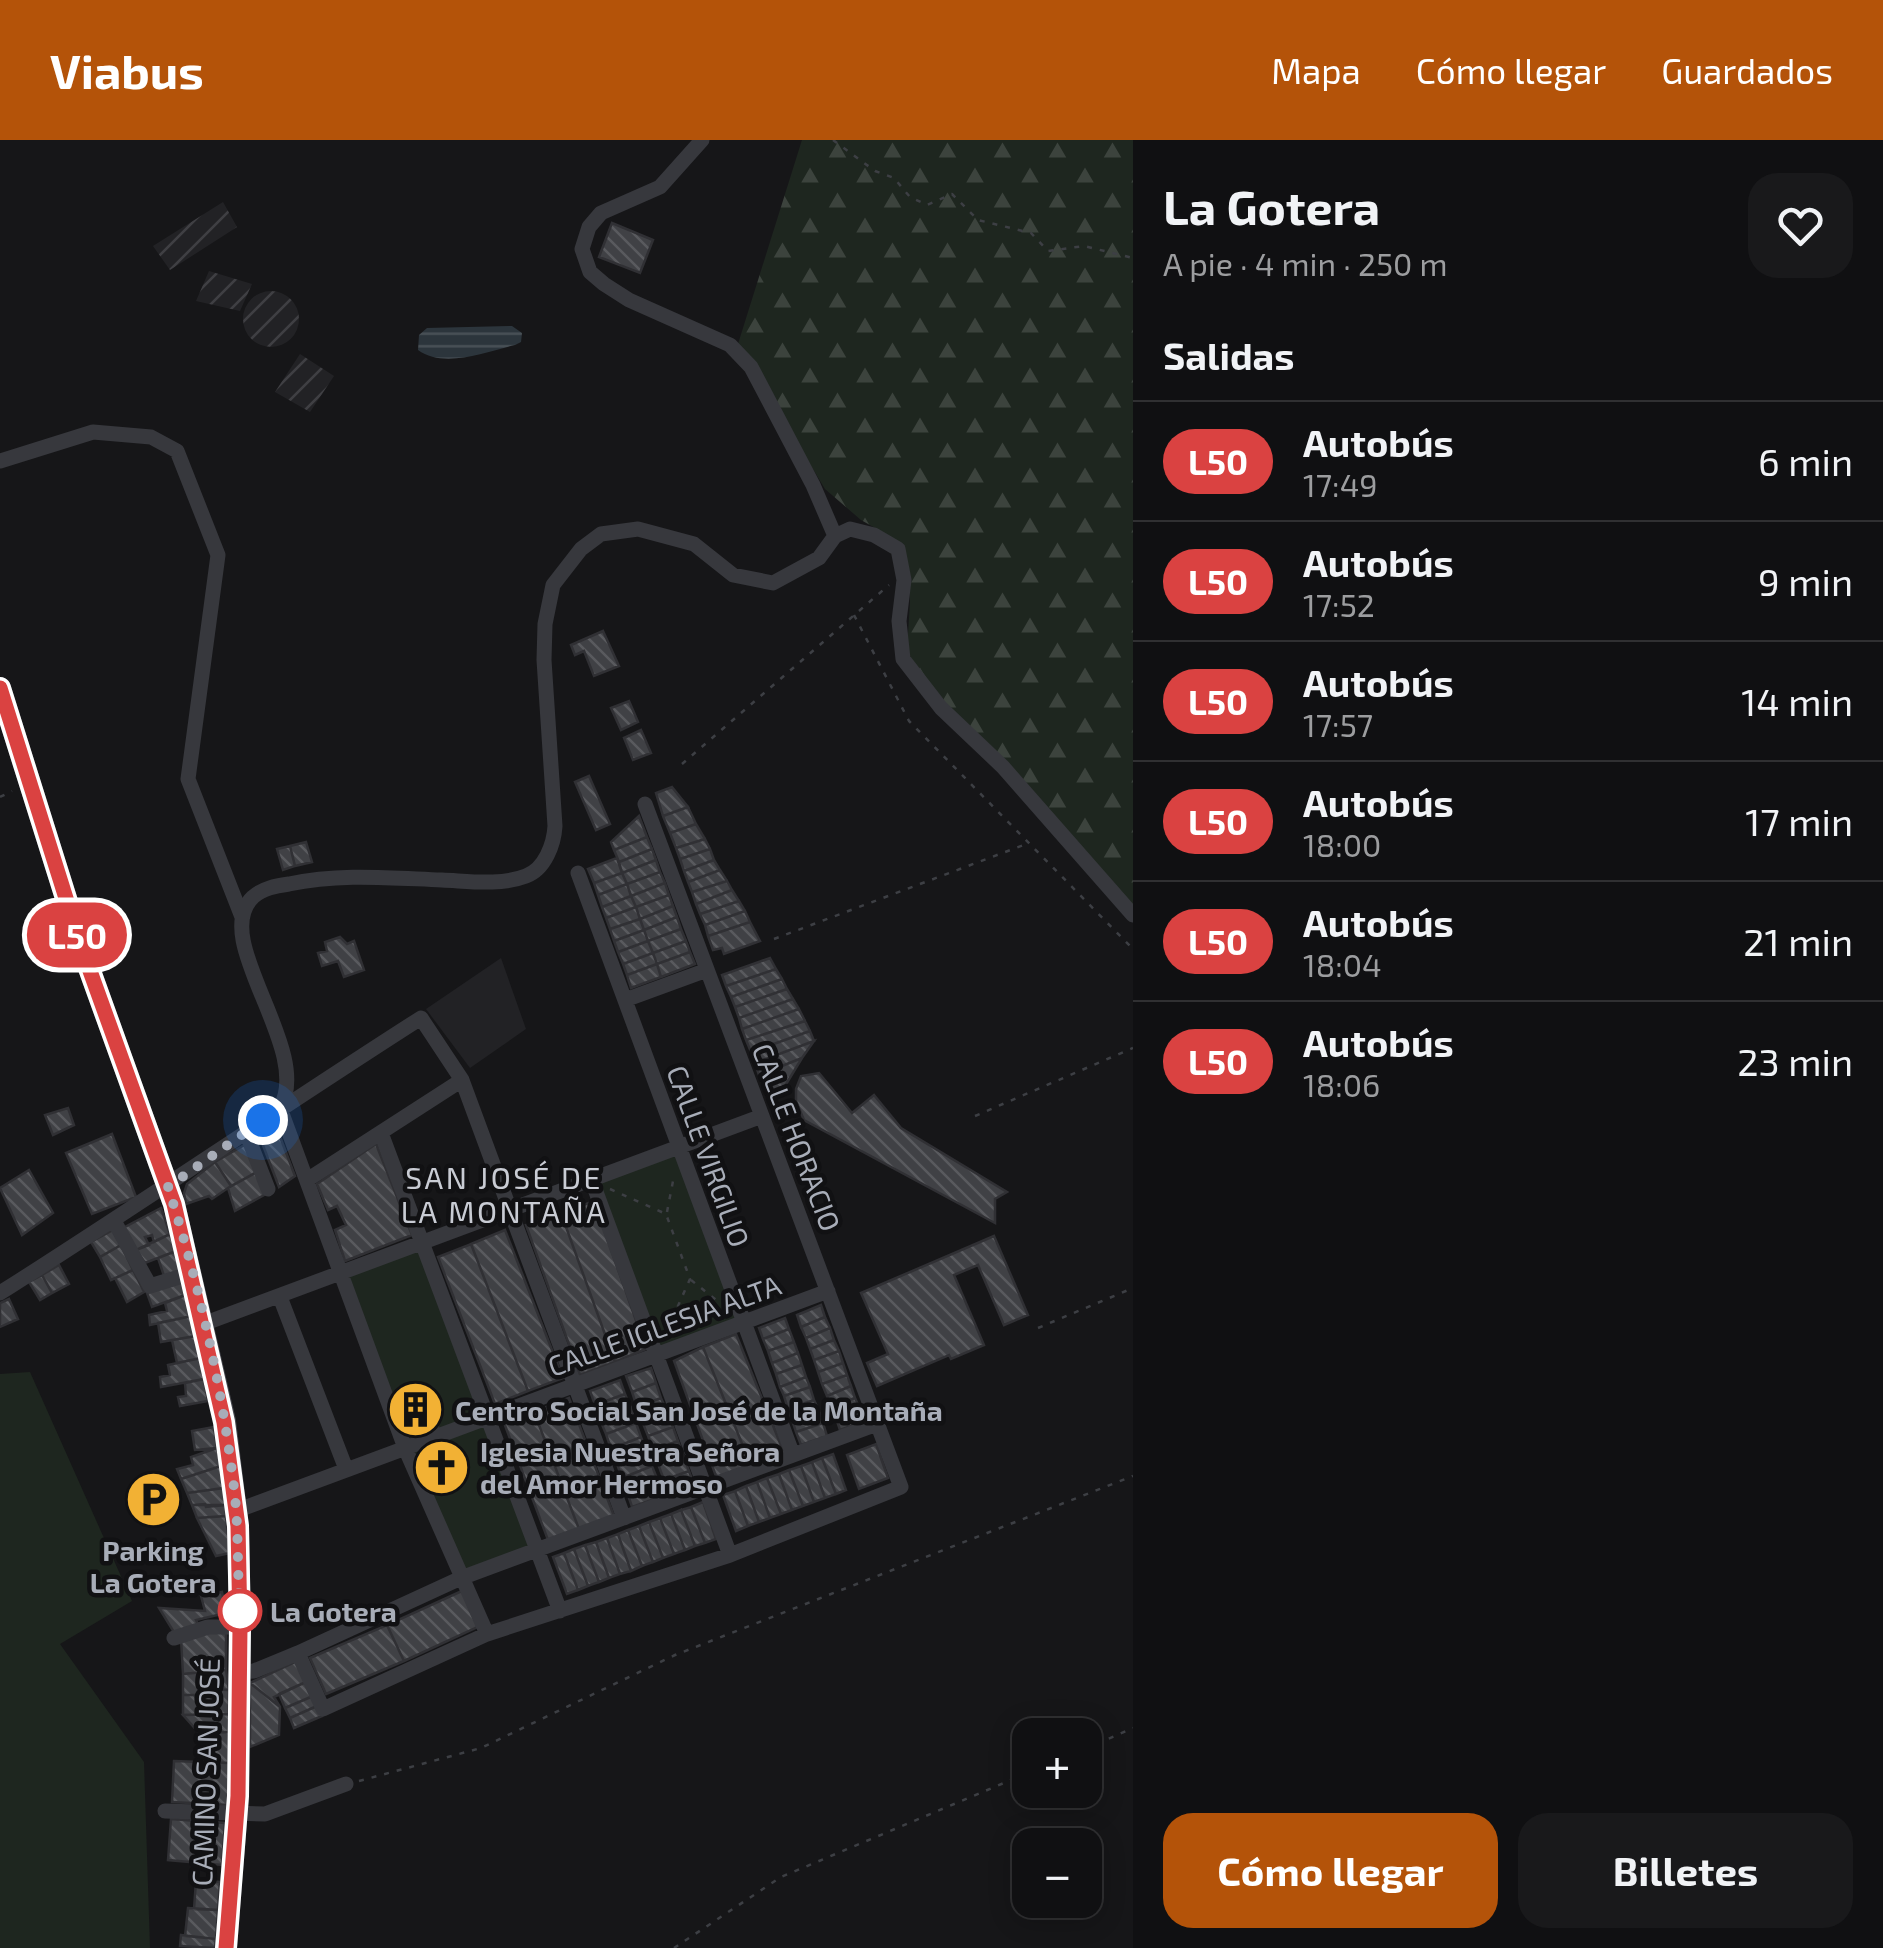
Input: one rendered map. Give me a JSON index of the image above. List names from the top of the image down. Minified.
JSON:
{"streets":{"main road":["CAMINO SAN JOSÉ"],"street":["CALLE HORACIO","CALLE VIRGILIO","CALLE IGLESIA ALTA"]},"crossings":[["CALLE HORACIO","CALLE IGLESIA ALTA"],["CALLE VIRGILIO","CALLE IGLESIA ALTA"],["CALLE IGLESIA ALTA","CAMINO SAN JOSÉ"]],"districts":["SAN JOSÉ DE LA MONTAÑA"],"places":{"building":["Centro Social San José de la Montaña"],"church":["Iglesia Nuestra Señora del Amor Hermoso"],"parking":["Parking La Gotera"],"other":["La Gotera"]},"lines":["bus line L50"],"page":{"header":"Viabus","nav":["Mapa","Cómo llegar","Guardados"],"on_map":"L50","heading":[["La Gotera","A pie · 4 min · 250 m"],"Salidas"],"list":[{"mark":"L50","name":"Autobús","note":"17:49","value":"6 min"},{"mark":"L50","name":"Autobús","note":"17:52","value":"9 min"},{"mark":"L50","name":"Autobús","note":"17:57","value":"14 min"},{"mark":"L50","name":"Autobús","note":"18:00","value":"17 min"},{"mark":"L50","name":"Autobús","note":"18:04","value":"21 min"},{"mark":"L50","name":"Autobús","note":"18:06","value":"23 min"}],"map_buttons":["+","−"],"buttons":["Cómo llegar","Billetes"]}}
